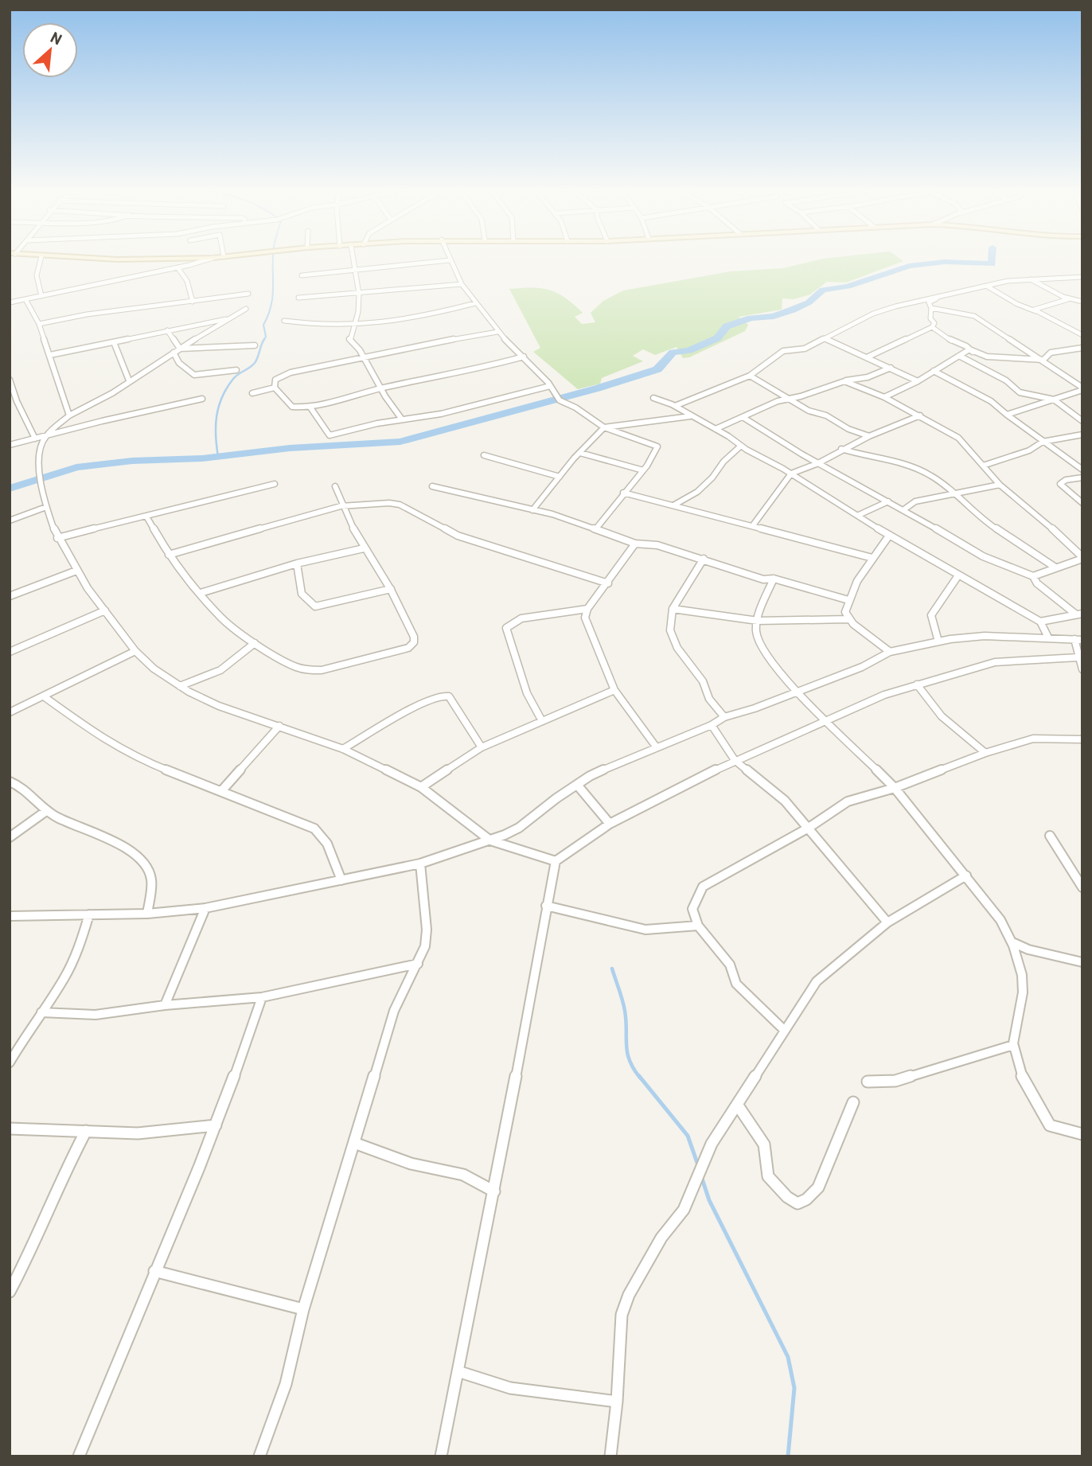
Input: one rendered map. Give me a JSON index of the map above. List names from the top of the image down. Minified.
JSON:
{"north":"top right"}
